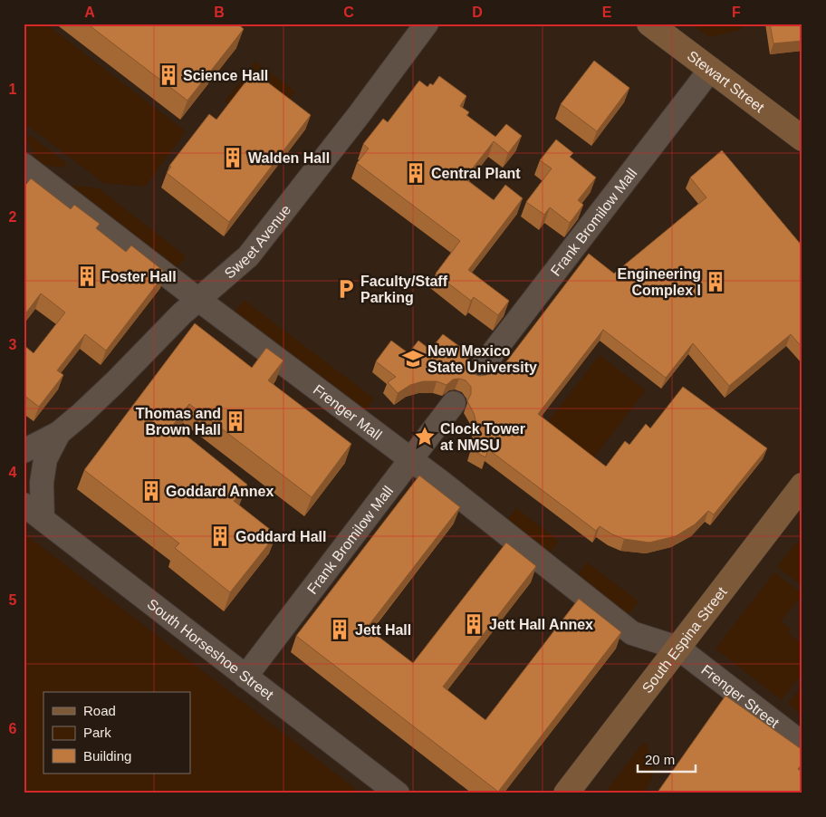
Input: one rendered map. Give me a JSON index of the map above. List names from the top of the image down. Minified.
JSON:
{"streets":{"street":["Stewart Street","Frank Bromilow Mall","Sweet Avenue","Frenger Mall","South Espina Street","South Horseshoe Street","Frenger Street"]},"crossings":[["Stewart Street","Frank Bromilow Mall"],["Frank Bromilow Mall","Frenger Mall"],["Frank Bromilow Mall","South Horseshoe Street"],["Sweet Avenue","Frenger Mall"],["Sweet Avenue","South Horseshoe Street"],["Frenger Mall","South Espina Street"],["Frenger Mall","Frenger Street"],["South Espina Street","Frenger Street"]],"places":{"building":["Science Hall","Walden Hall","Central Plant","Foster Hall","Engineering Complex I","Thomas and Brown Hall","Goddard Annex","Goddard Hall","Jett Hall Annex","Jett Hall"],"parking":["Faculty/Staff Parking"],"school or university":["New Mexico State University"],"place":["Clock Tower at NMSU"]},"legend":["Road","Park","Building"],"scale_bar":"20 m","grid":{"columns":["A","B","C","D","E","F"],"rows":["1","2","3","4","5","6"]}}
